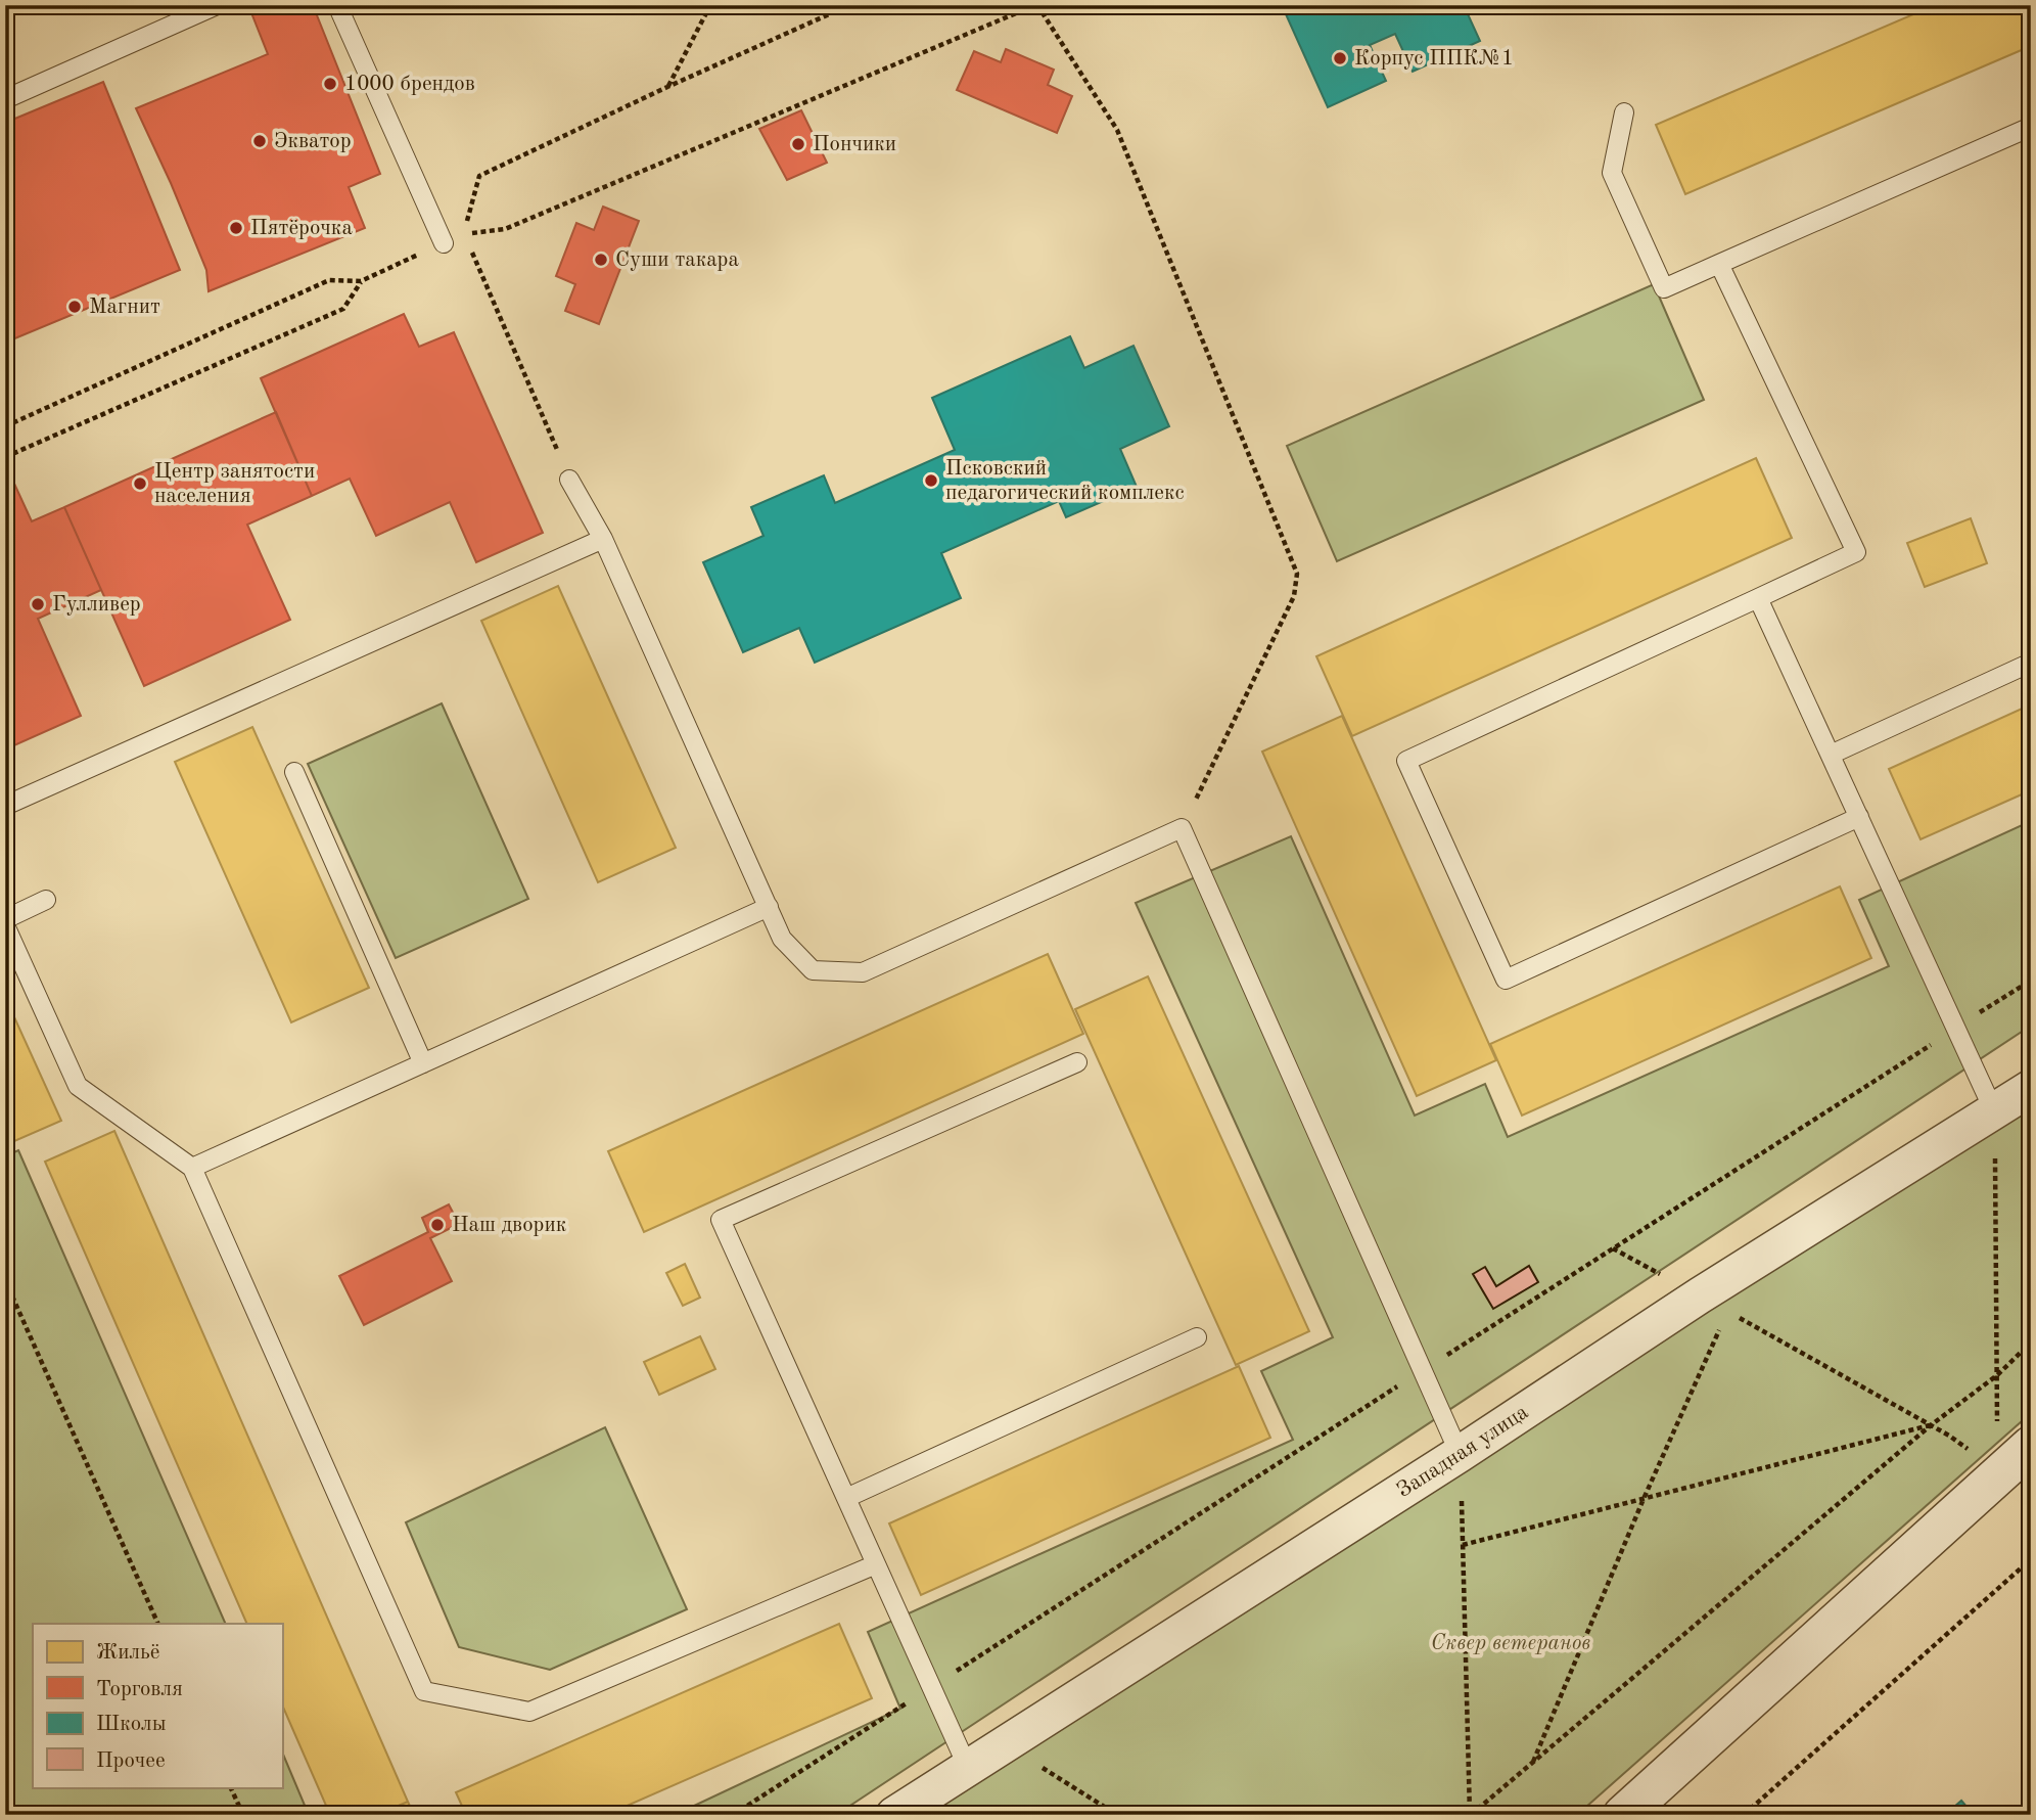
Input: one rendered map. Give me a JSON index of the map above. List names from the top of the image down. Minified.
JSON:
{"streets":{"street":["Западная улица"]},"parks":["Сквер ветеранов"],"places":["Корпус ППК№1","1000 брендов","Экватор","Пончики","Пятёрочка","Суши такара","Магнит","Псковский педагогический комплекс","Центр занятости населения","Гулливер","Наш дворик"],"legend":["Жильё","Торговля","Школы","Прочее"]}
